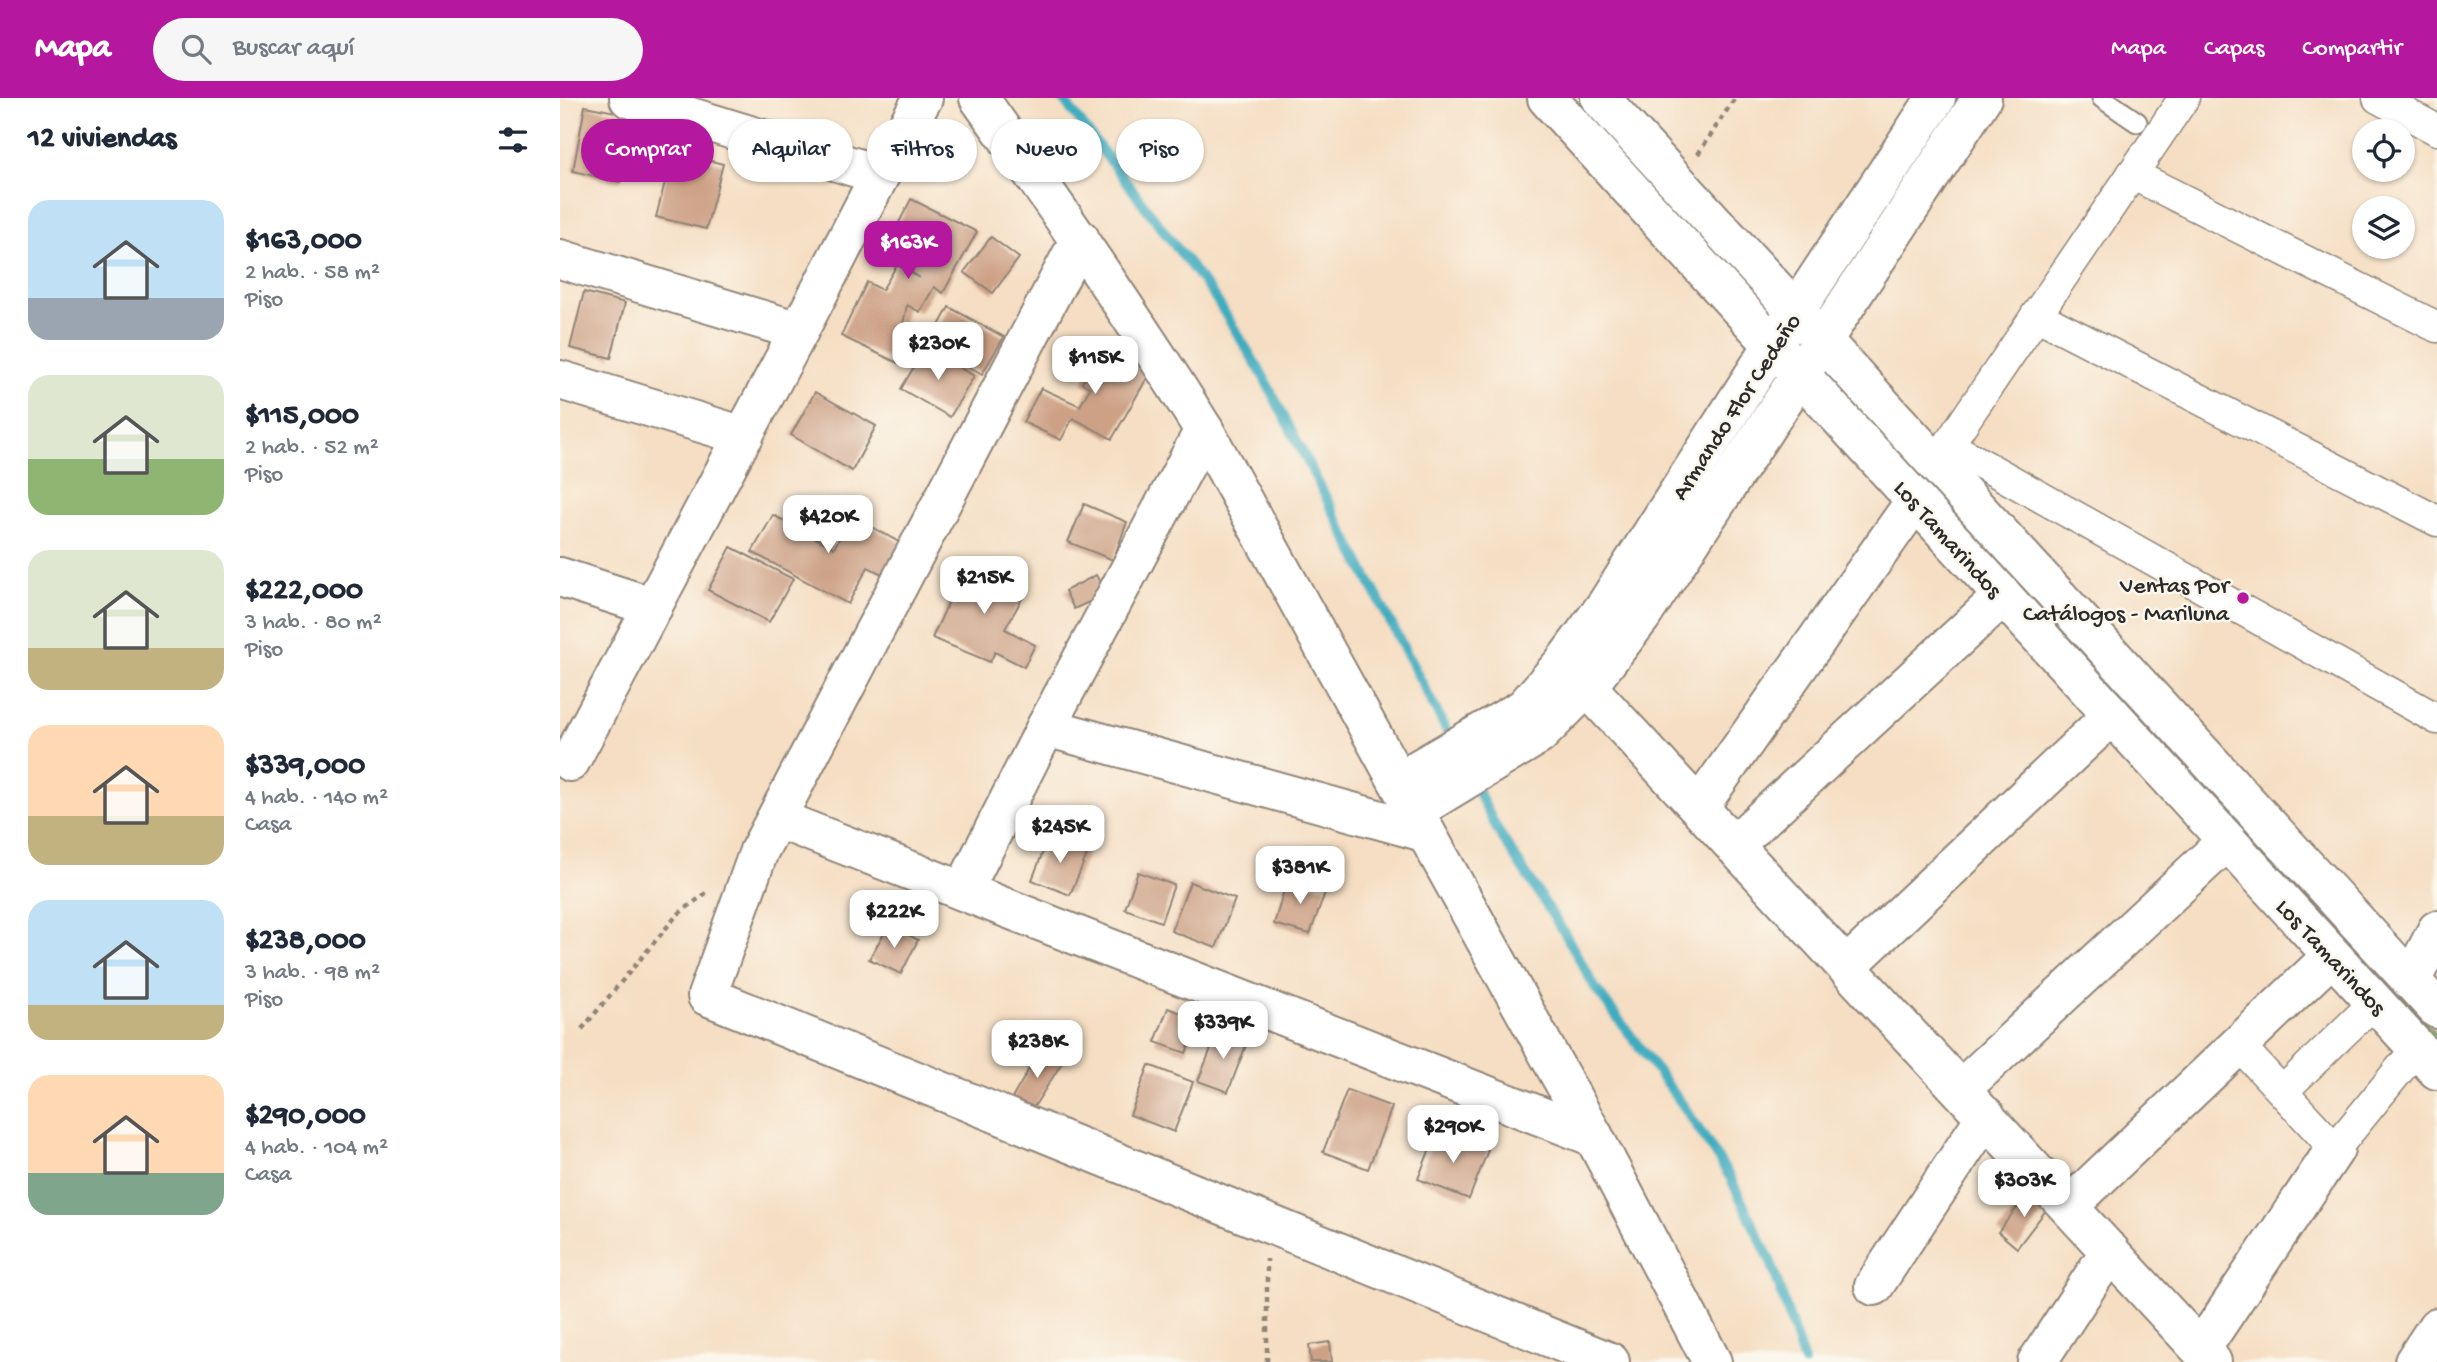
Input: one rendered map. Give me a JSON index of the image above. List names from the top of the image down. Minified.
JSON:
{"streets":{"street":["Armando Flor Cedeño","Los Tamarindos"]},"crossings":[["Armando Flor Cedeño","Los Tamarindos"]],"places":["Ventas Por Catálogos - Mariluna"],"page":{"header":"Mapa","search":"Buscar aquí","nav":["Mapa","Capas","Compartir"],"heading":"12 viviendas","chip":["Comprar","Alquilar","Filtros","Nuevo","Piso"],"list":[{"name":"$163,000","note":"2 hab. · 58 m² · Piso"},{"name":"$115,000","note":"2 hab. · 52 m² · Piso"},{"name":"$222,000","note":"3 hab. · 80 m² · Piso"},{"name":"$339,000","note":"4 hab. · 140 m² · Casa"},{"name":"$238,000","note":"3 hab. · 98 m² · Piso"},{"name":"$290,000","note":"4 hab. · 104 m² · Casa"}],"price":["$163K","$230K","$115K","$420K","$215K","$245K","$381K","$222K","$339K","$238K","$290K","$303K"]}}
